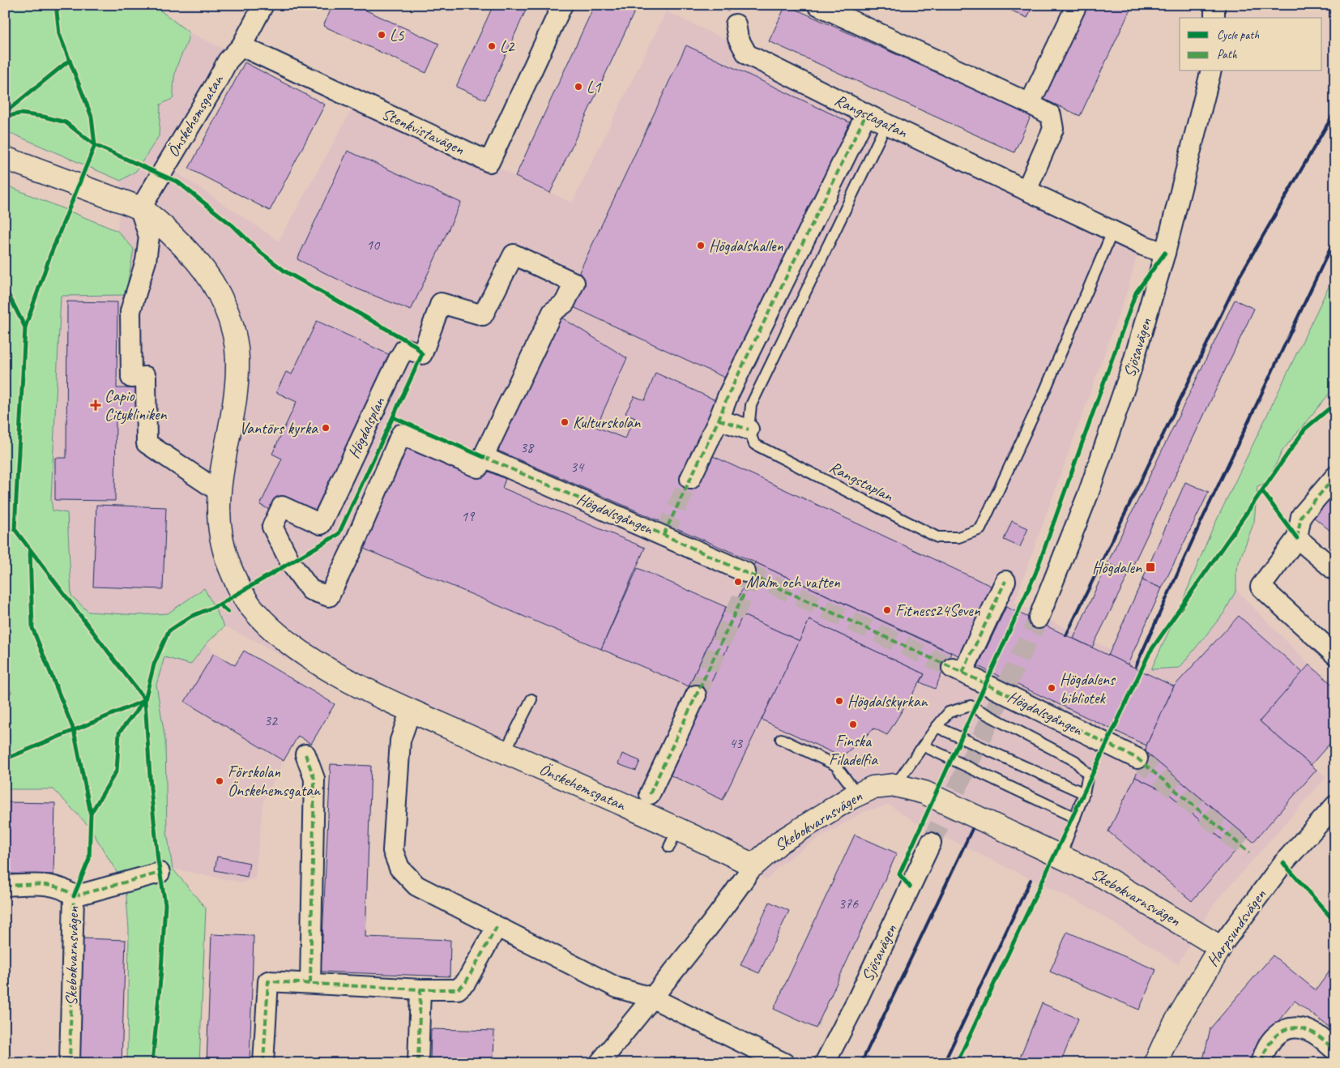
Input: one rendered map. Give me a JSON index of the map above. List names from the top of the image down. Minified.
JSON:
{"streets":{"street":["Önskehemsgatan","Rangstagatan","Stenkvistavägen","Sjösavägen","Högdalsplan","Högdalsgången","Skebokvarnsvägen","Harpsundsvägen"],"lane":["Rangstaplan"]},"crossings":[["Önskehemsgatan","Stenkvistavägen"],["Önskehemsgatan","Skebokvarnsvägen"],["Rangstagatan","Sjösavägen"],["Rangstagatan","Rangstaplan"],["Högdalsplan","Högdalsgången"],["Skebokvarnsvägen","Harpsundsvägen"]],"places":{"other":["L5","L2","L1","Högdalshallen","Kulturskolan","Vantörs kyrka","Malm och vatten","Fitness24Seven","Högdalens bibliotek","Högdalskyrkan","Finska Filadelfia","Förskolan Önskehemsgatan"],"health":["Capio Citykliniken"],"transit":["Högdalen"]},"house_numbers":["10","38","34","19","32","43","376"],"legend":["Cycle path","Path"]}
